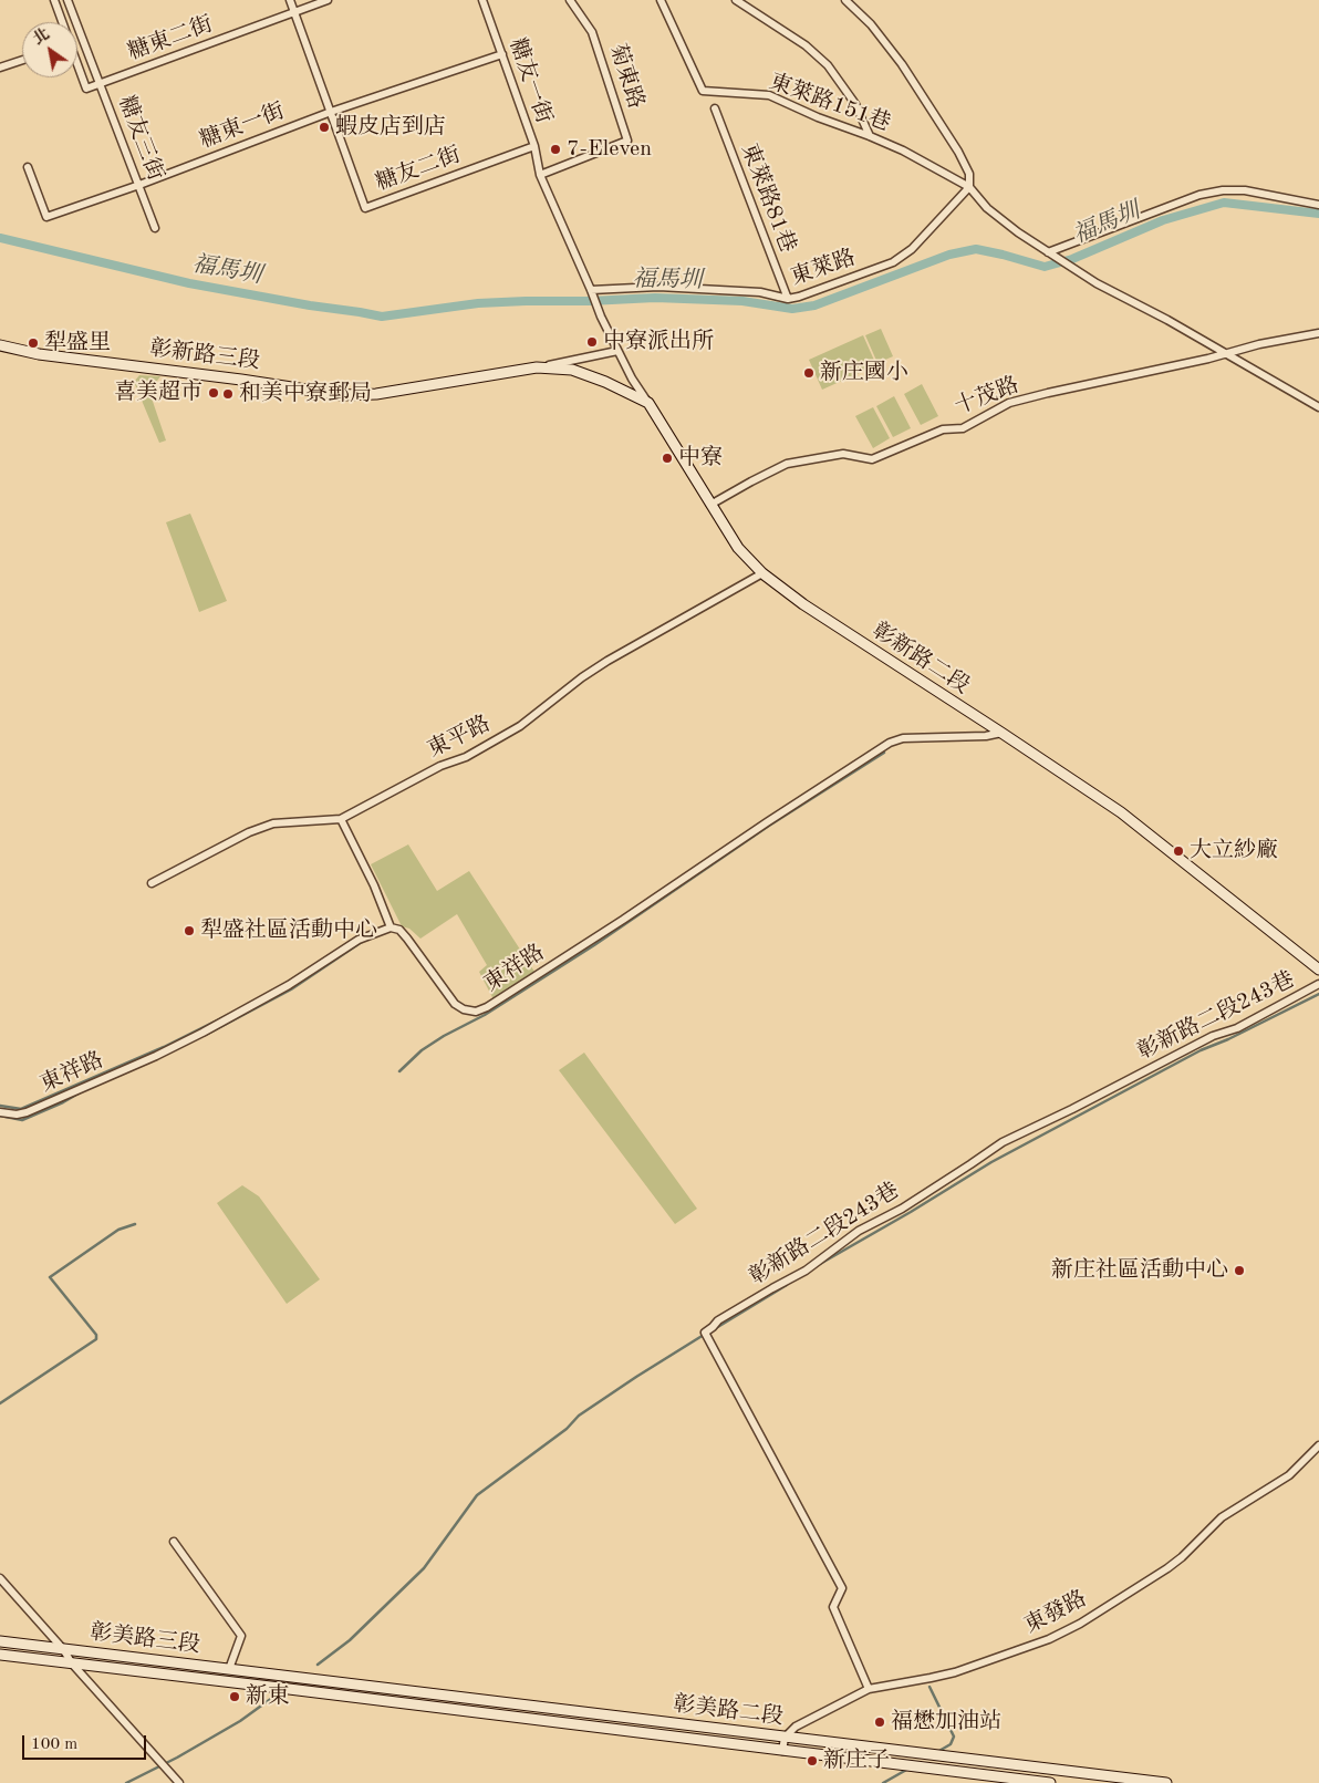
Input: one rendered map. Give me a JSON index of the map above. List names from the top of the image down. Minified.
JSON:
{"streets":{"main road":["彰新路三段","彰新路二段","彰美路三段","彰美路二段"],"street":["糖東二街","菊東路","糖友一街","東萊路151巷","糖東一街","糖友三街","糖友二街","東萊路81巷","東萊路","十茂路","東平路","東祥路","彰新路二段243巷","東發路"]},"crossings":[["糖東二街","糖友三街"],["糖東二街","糖友二街"],["菊東路","糖友一街"],["糖友一街","糖東一街"],["糖友一街","糖友二街"],["東萊路151巷","東萊路"],["糖東一街","糖友三街"],["糖東一街","糖友二街"],["東萊路81巷","東萊路"],["十茂路","彰新路二段"],["彰新路二段","東平路"],["彰新路二段","東祥路"],["彰新路二段243巷","東發路"],["東發路","彰美路二段"],["彰美路三段","彰美路二段"]],"water":["福馬圳"],"places":["蝦皮店到店","7-Eleven","中寮派出所","犁盛里","新庄國小","喜美超市","和美中寮郵局","中寮","大立紗廠","犁盛社區活動中心","新庄社區活動中心","新東","福懋加油站","新庄子"],"scale_bar":"100 m","north":"top left"}
